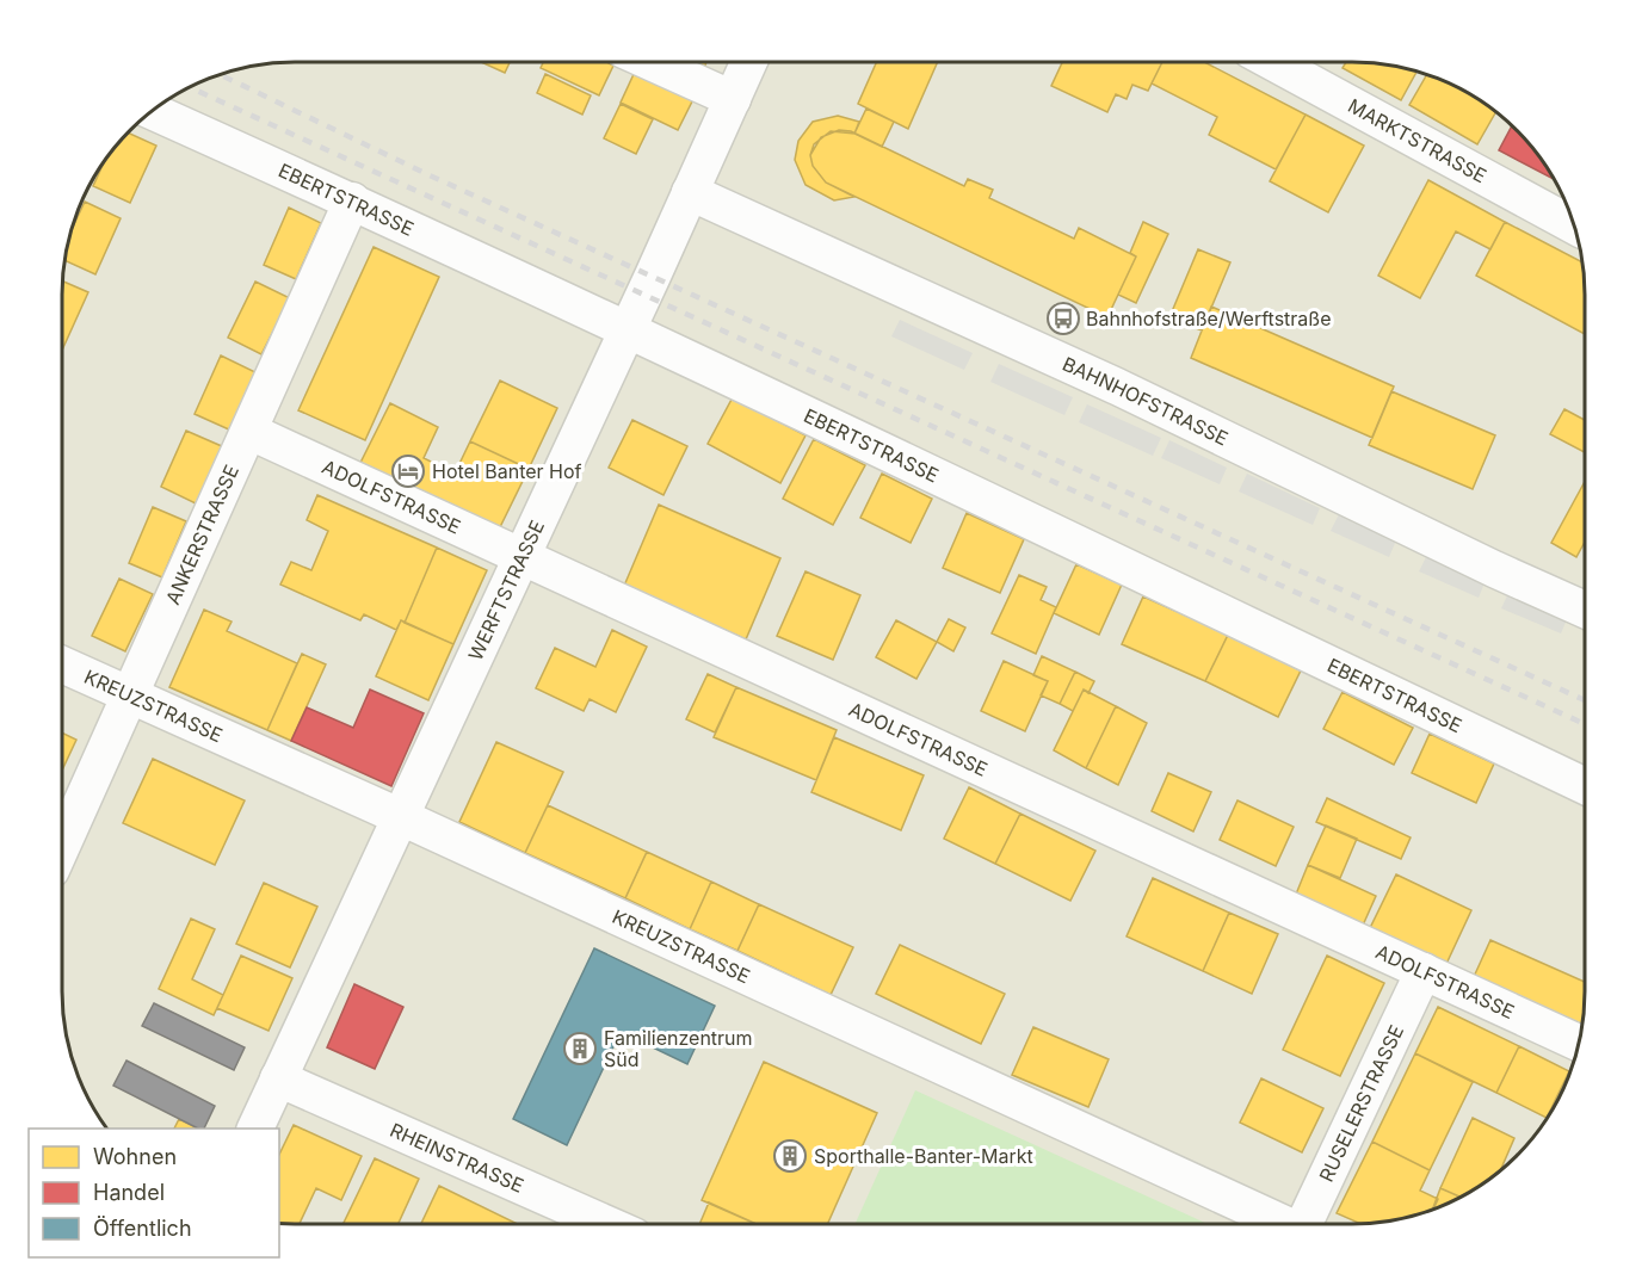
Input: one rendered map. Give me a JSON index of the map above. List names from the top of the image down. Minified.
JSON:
{"streets":{"street":["MARKTSTRASSE","EBERTSTRASSE","BAHNHOFSTRASSE","ADOLFSTRASSE","ANKERSTRASSE","WERFTSTRASSE","KREUZSTRASSE","RUSELERSTRASSE","RHEINSTRASSE"]},"crossings":[["EBERTSTRASSE","ANKERSTRASSE"],["EBERTSTRASSE","WERFTSTRASSE"],["BAHNHOFSTRASSE","WERFTSTRASSE"],["ADOLFSTRASSE","ANKERSTRASSE"],["ADOLFSTRASSE","WERFTSTRASSE"],["ADOLFSTRASSE","RUSELERSTRASSE"],["ANKERSTRASSE","KREUZSTRASSE"],["WERFTSTRASSE","KREUZSTRASSE"],["WERFTSTRASSE","RHEINSTRASSE"]],"places":{"bus stop":["Bahnhofstraße/Werftstraße"],"hotel":["Hotel Banter Hof"],"building":["Familienzentrum Süd","Sporthalle-Banter-Markt"]},"legend":["Wohnen","Handel","Öffentlich"]}
